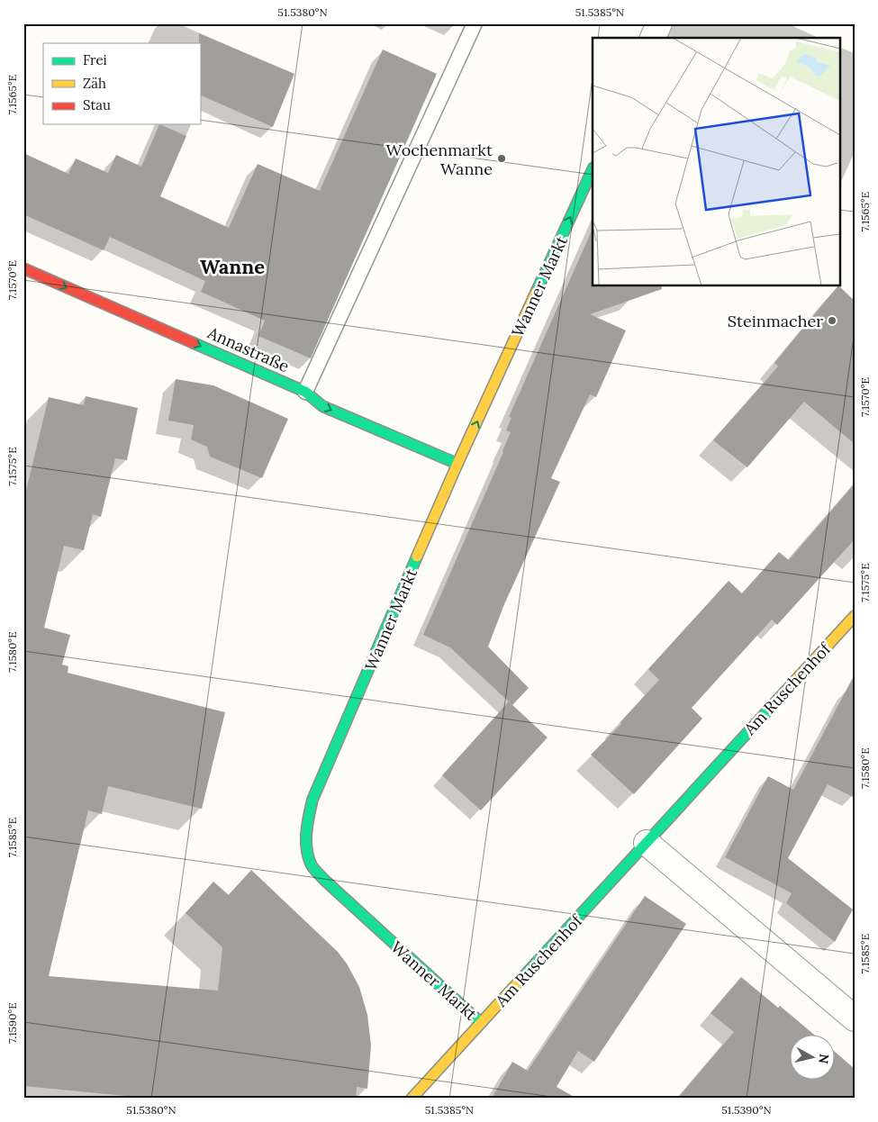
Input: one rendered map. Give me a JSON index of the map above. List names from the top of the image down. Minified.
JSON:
{"streets":{"street":["Wanner Markt","Annastraße","Am Ruschenhof"]},"crossings":[["Wanner Markt","Annastraße"],["Wanner Markt","Am Ruschenhof"]],"one_way":["Annastraße"],"districts":["Wanne"],"places":["Wochenmarkt Wanne","Steinmacher"],"legend":["Frei","Zäh","Stau"],"north":"right","coordinates":["51.5380°N","51.5385°N","7.1565°E","7.1570°E","7.1575°E","7.1580°E","7.1585°E","7.1590°E","51.5390°N"]}
